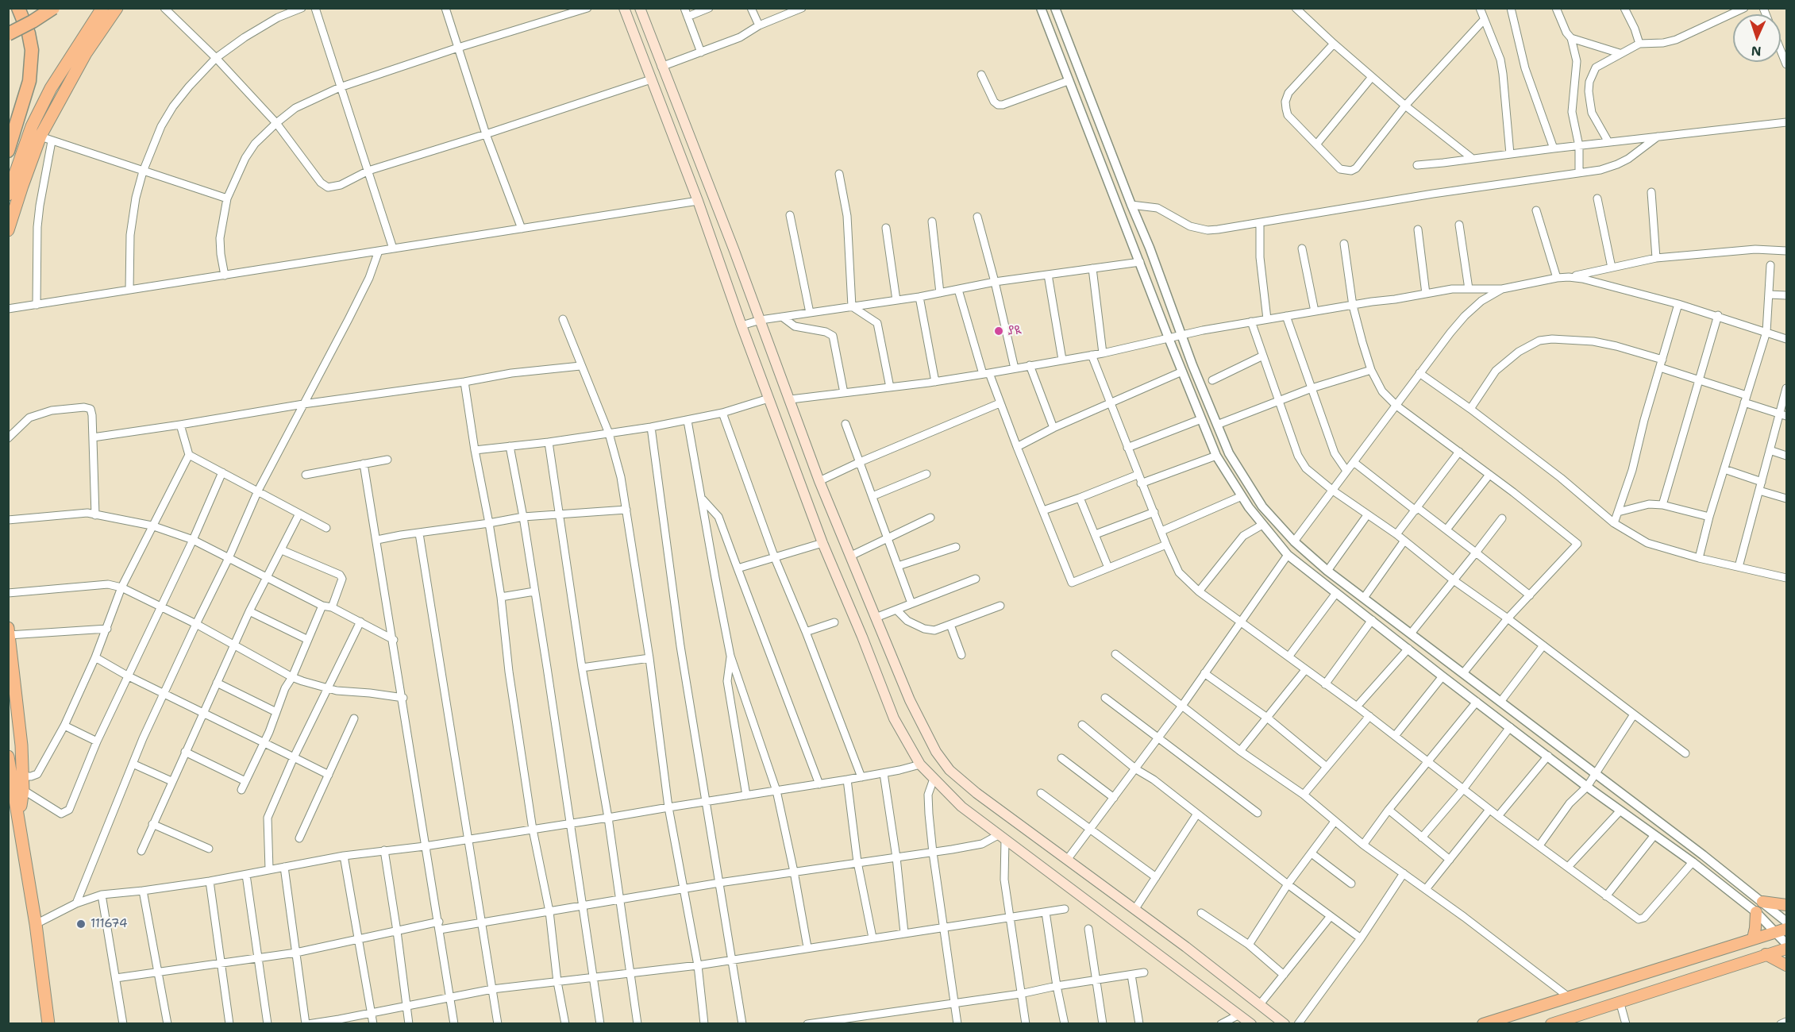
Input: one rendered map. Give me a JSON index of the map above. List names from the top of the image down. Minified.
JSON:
{"places":["ያዪ","111674"],"north":"bottom"}
